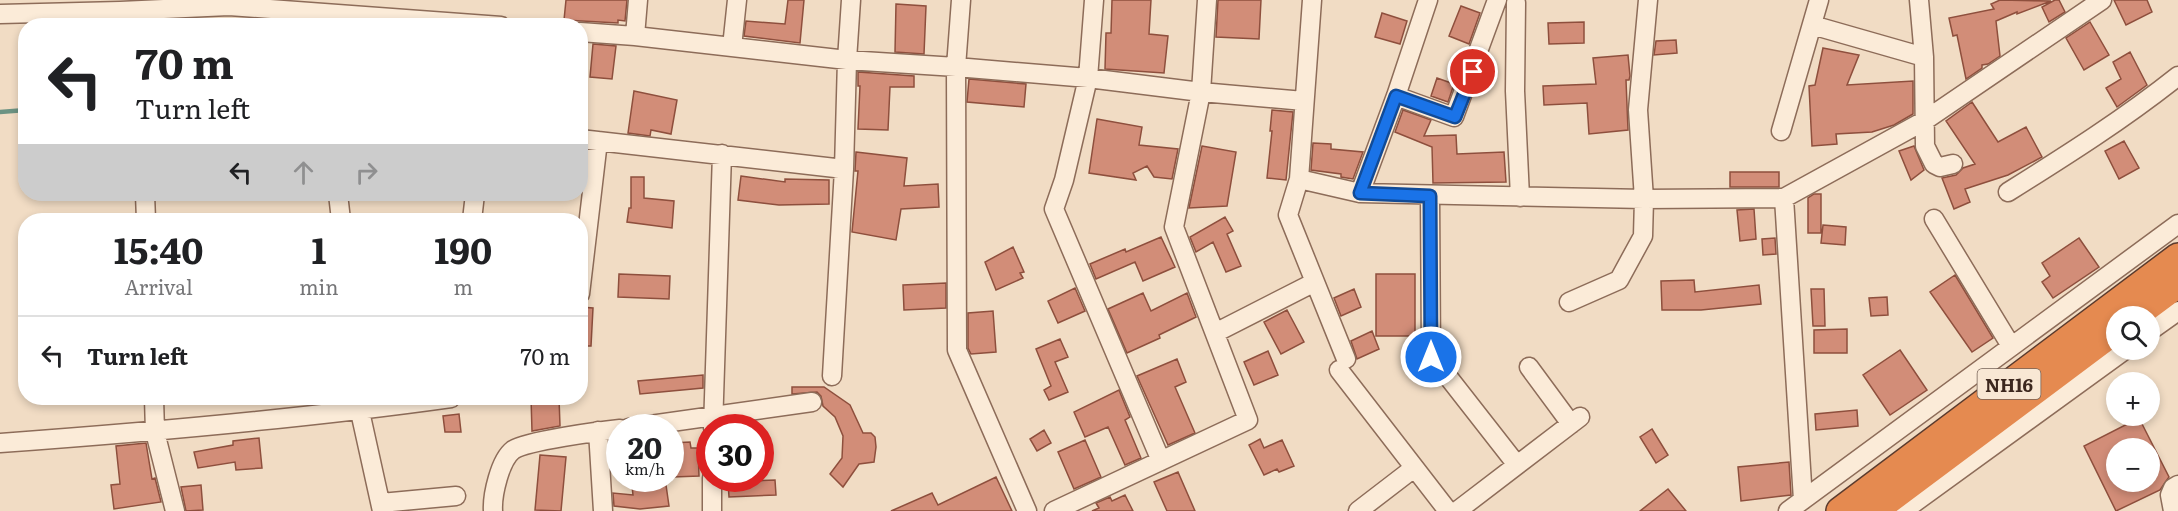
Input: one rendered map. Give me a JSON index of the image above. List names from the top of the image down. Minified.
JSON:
{"streets":{"highway":["NH16"]},"page":{"turn":["70 m","Turn left"],"eta":["15:40","Arrival","1","min","190","m"],"map_buttons":["+","−"],"list":[{"name":"Turn left","value":"70 m"}],"speed":"20 km/h","limit":"30"}}
